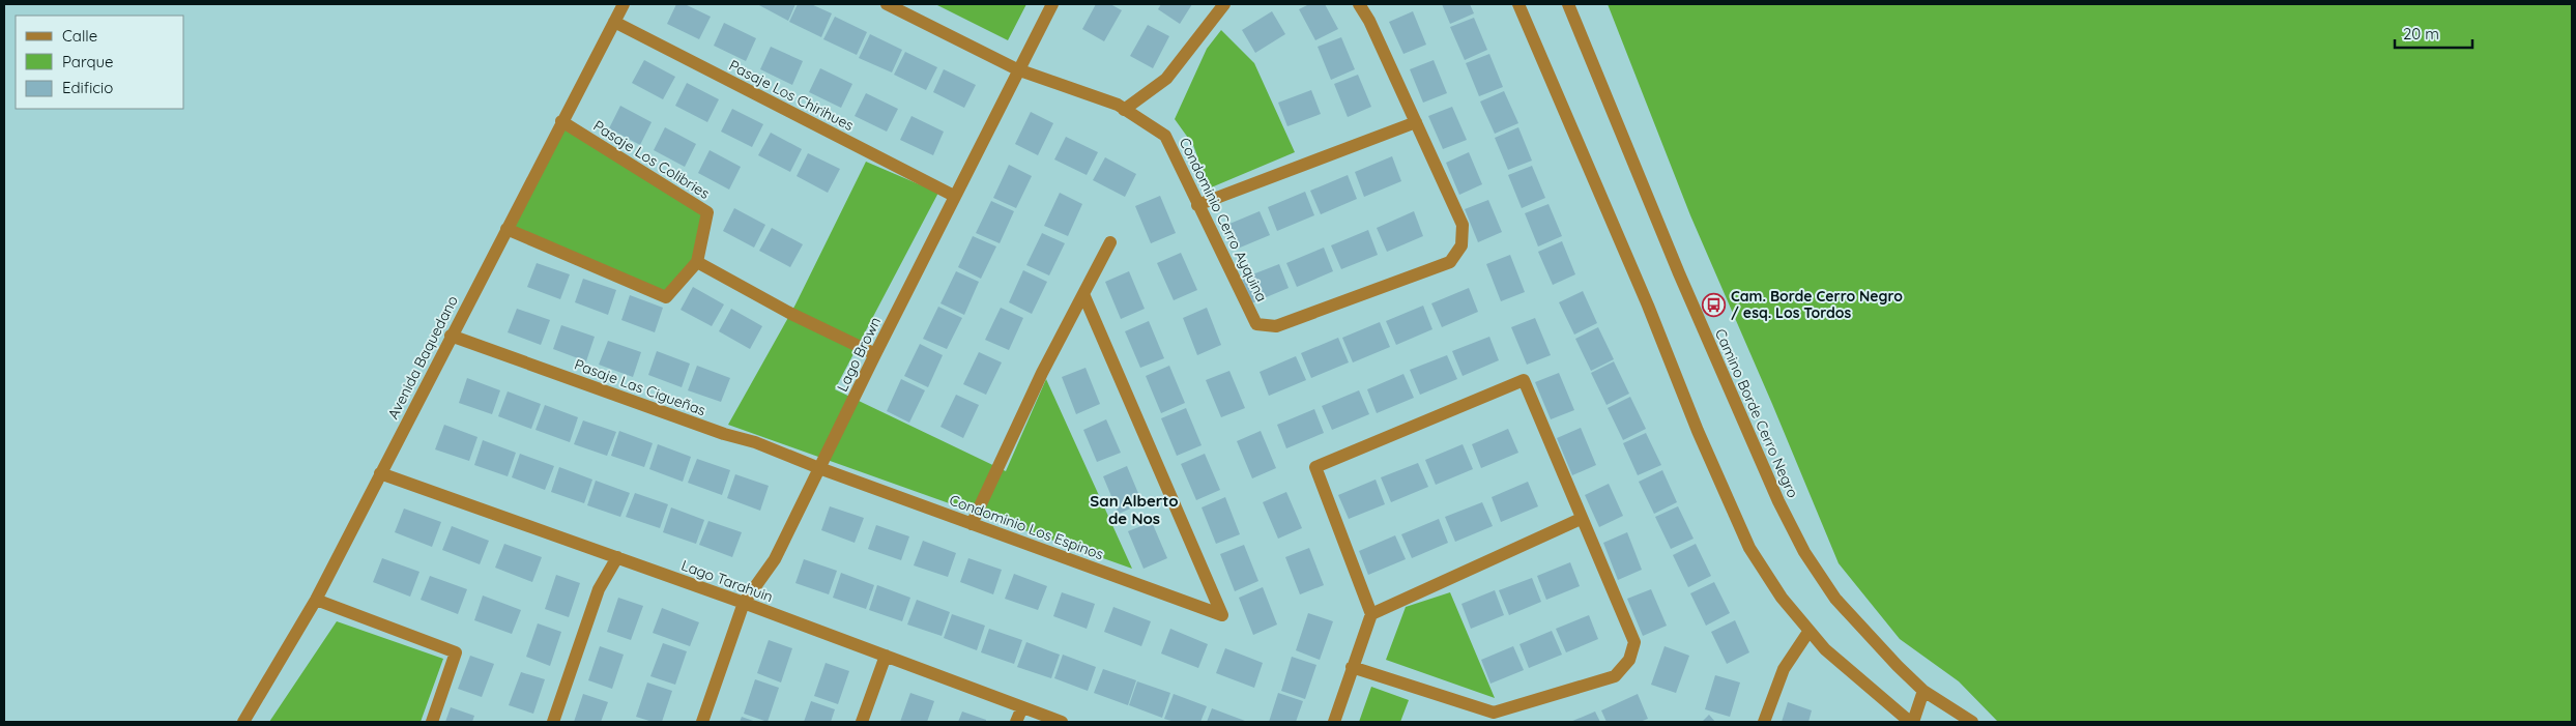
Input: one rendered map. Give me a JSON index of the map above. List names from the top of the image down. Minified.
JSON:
{"streets":{"street":["Pasaje Los Chirihues","Pasaje Los Colibries","Condominio Cerro Ayquina","Lago Brown","Avenida Baquedano","Pasaje Las Cigueñas","Camino Borde Cerro Negro","Condominio Los Espinos","Lago Tarahuin"]},"crossings":[["Pasaje Los Chirihues","Lago Brown"],["Pasaje Los Chirihues","Avenida Baquedano"],["Pasaje Los Colibries","Avenida Baquedano"],["Condominio Cerro Ayquina","Lago Brown"],["Lago Brown","Pasaje Las Cigueñas"],["Lago Brown","Condominio Los Espinos"],["Lago Brown","Lago Tarahuin"],["Avenida Baquedano","Pasaje Las Cigueñas"],["Avenida Baquedano","Lago Tarahuin"],["Pasaje Las Cigueñas","Condominio Los Espinos"]],"districts":["San Alberto de Nos"],"places":{"bus stop":["Cam. Borde Cerro Negro / esq. Los Tordos"]},"legend":["Calle","Parque","Edificio"],"scale_bar":"20 m"}
